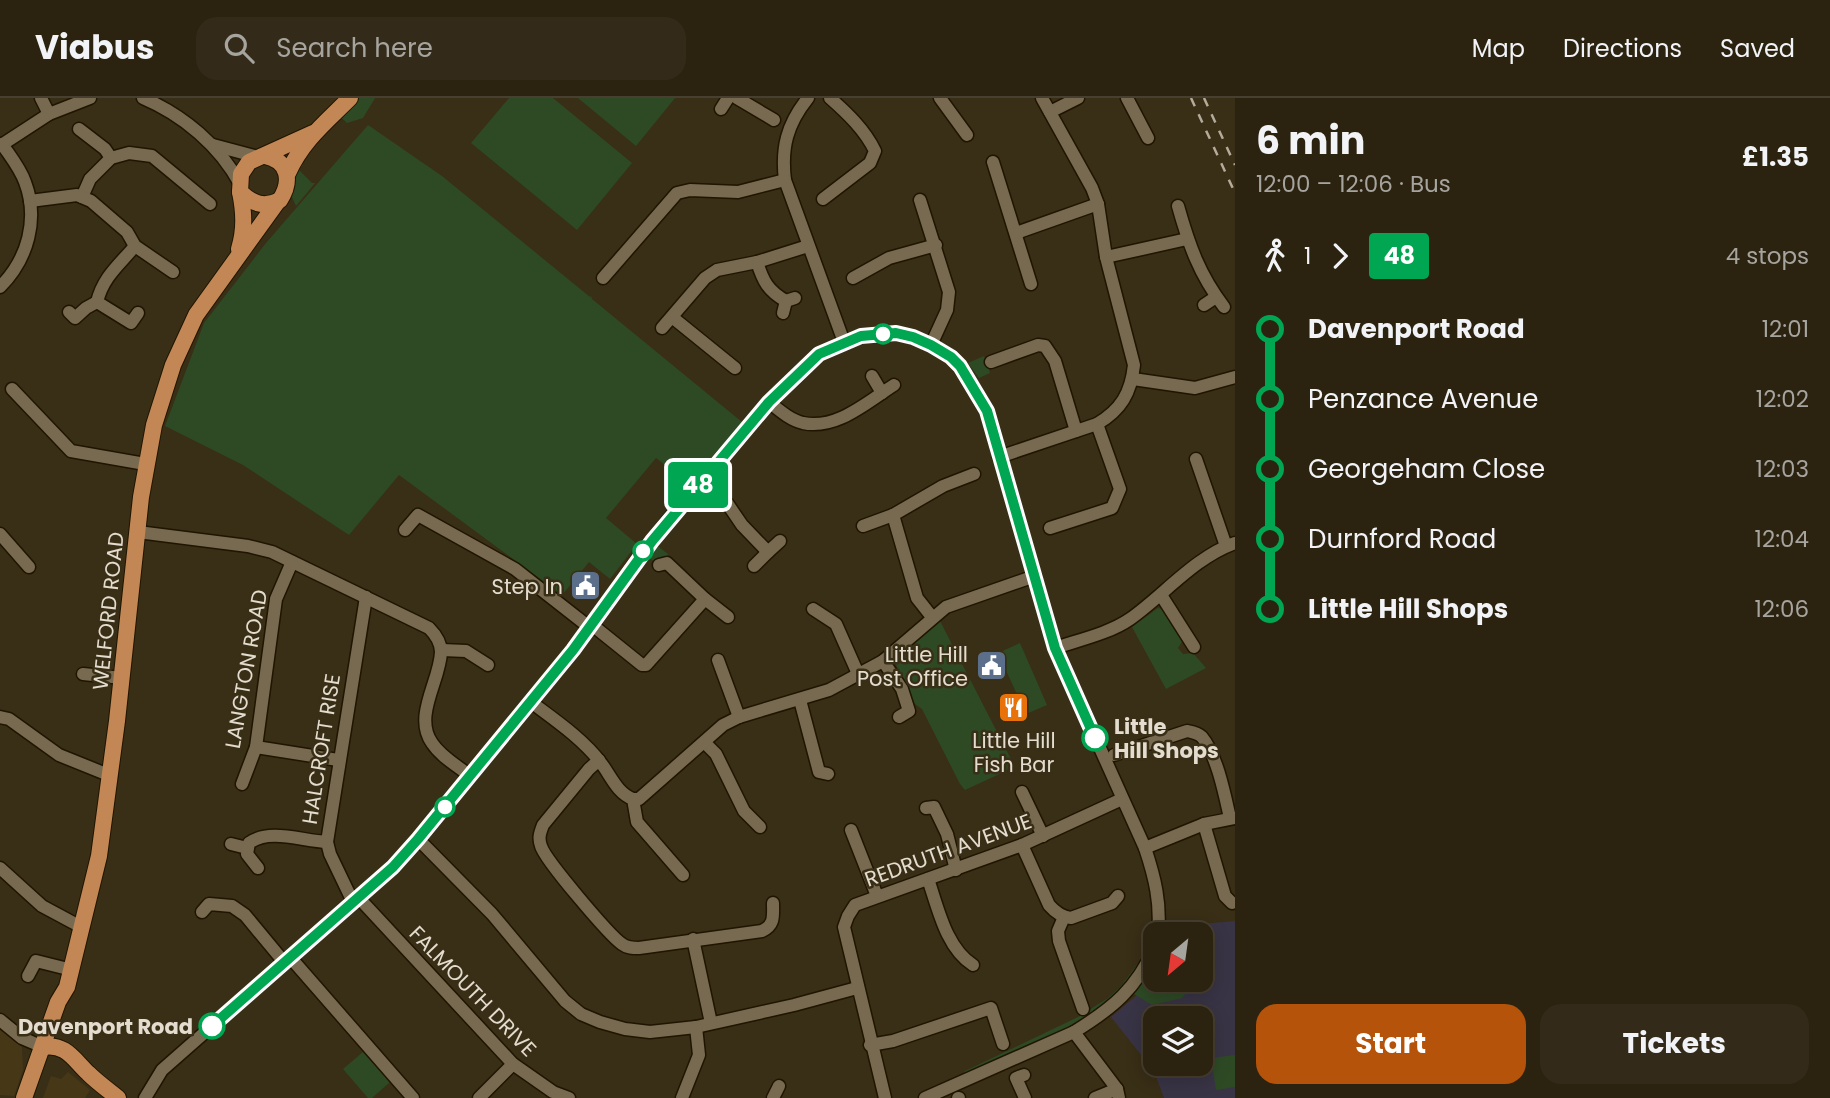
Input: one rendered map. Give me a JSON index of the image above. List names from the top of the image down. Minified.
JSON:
{"streets":{"main road":["WELFORD ROAD"],"street":["LANGTON ROAD","HALCROFT RISE","REDRUTH AVENUE","FALMOUTH DRIVE"]},"crossings":[["HALCROFT RISE","FALMOUTH DRIVE"]],"places":{"public building":["Step In","Little Hill Post Office"],"restaurant":["Little Hill Fish Bar"],"other":["Little Hill Shops","Davenport Road"]},"lines":["bus line 48"],"north":"bottom left","page":{"header":"Viabus","search":"Search here","nav":["Map","Directions","Saved"],"on_map":"48","heading":["6 min","12:00 – 12:06 · Bus","£1.35"],"legs":["1","48","4 stops"],"list":[{"name":"Davenport Road","value":"12:01"},{"name":"Penzance Avenue","value":"12:02"},{"name":"Georgeham Close","value":"12:03"},{"name":"Durnford Road","value":"12:04"},{"name":"Little Hill Shops","value":"12:06"}],"buttons":["Start","Tickets"]}}
